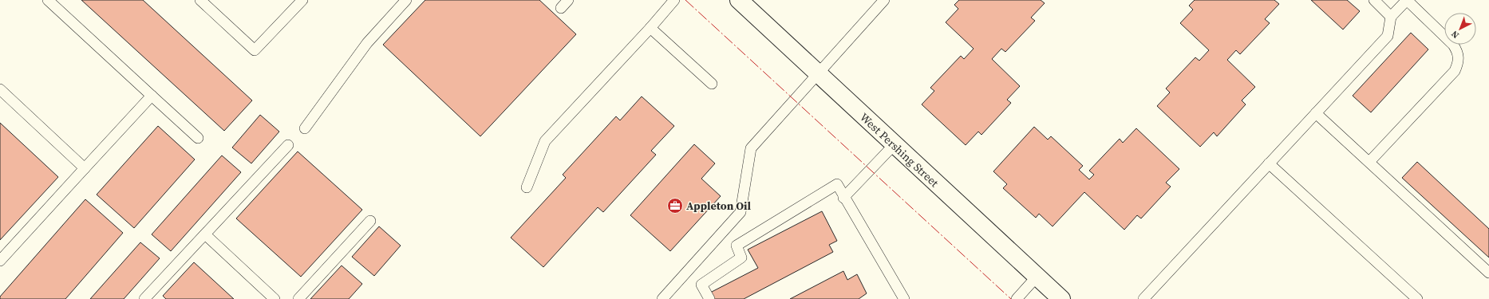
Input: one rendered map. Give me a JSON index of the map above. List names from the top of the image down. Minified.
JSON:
{"streets":{"street":["West Pershing Street"]},"places":{"office":["Appleton Oil"]},"north":"bottom left"}
